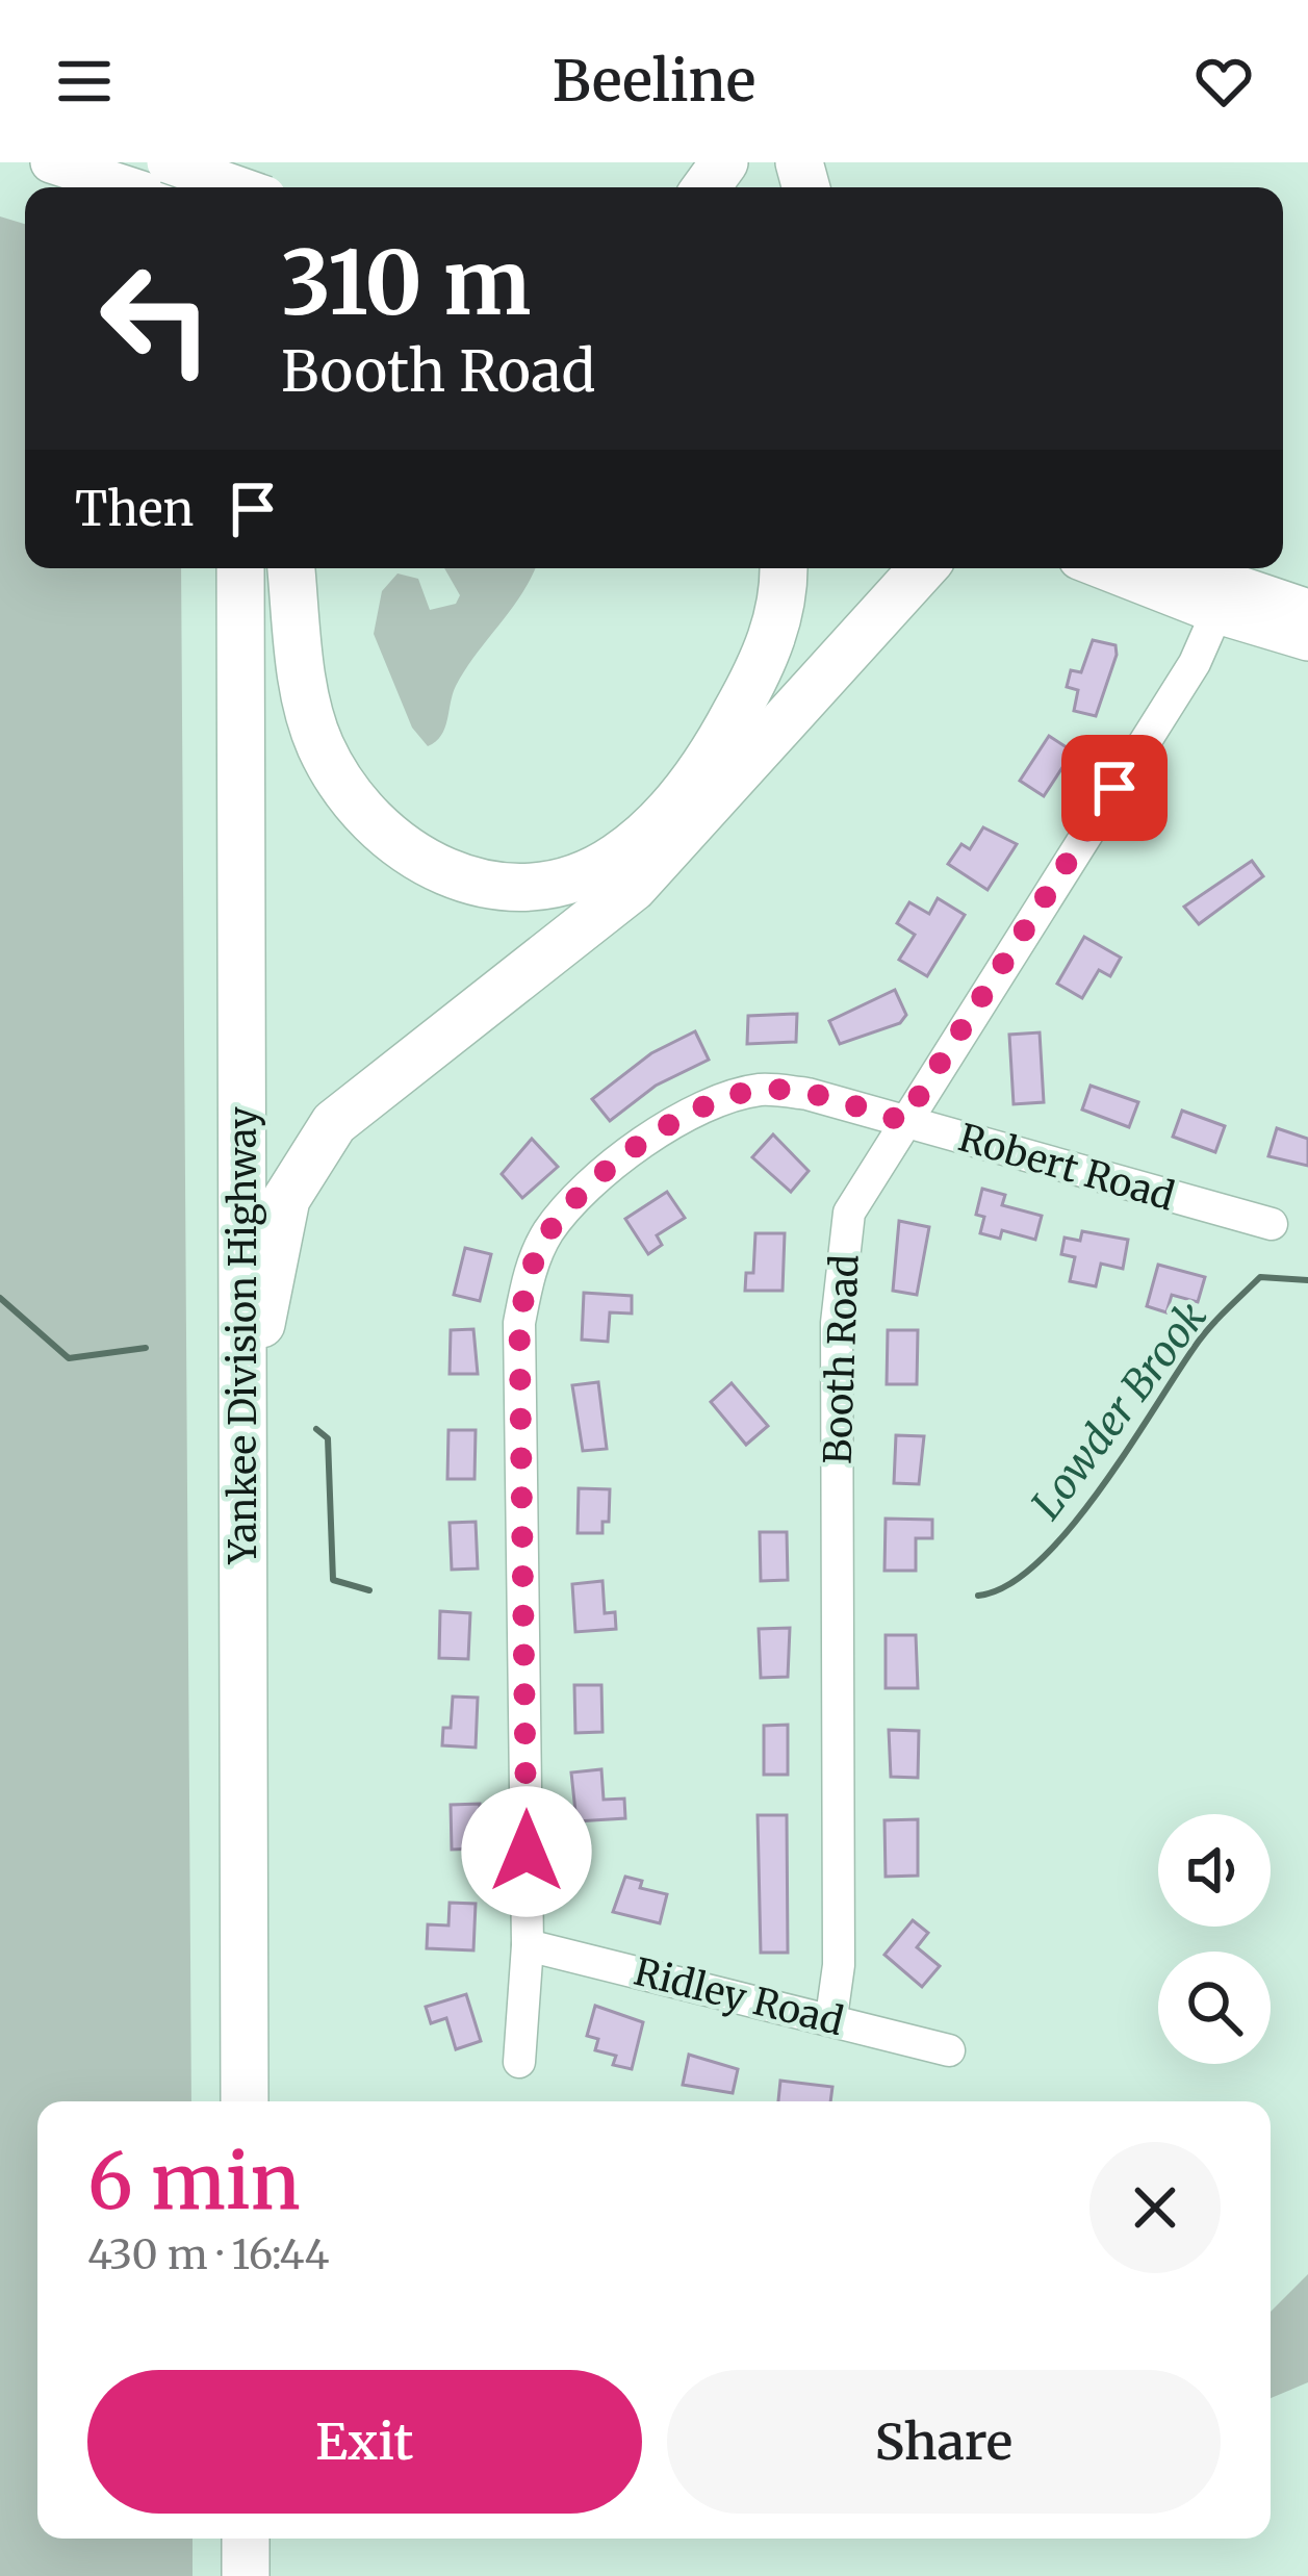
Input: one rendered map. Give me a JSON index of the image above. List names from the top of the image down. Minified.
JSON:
{"streets":{"highway":["Yankee Division Highway"],"street":["Robert Road","Booth Road","Ridley Road"]},"crossings":[["Robert Road","Booth Road"],["Robert Road","Ridley Road"],["Booth Road","Ridley Road"]],"water":["Lowder Brook"],"page":{"header":"Beeline","turn":["310 m","Booth Road"],"then":"Then","heading":["6 min","430 m · 16:44"],"buttons":["Exit","Share"]}}
